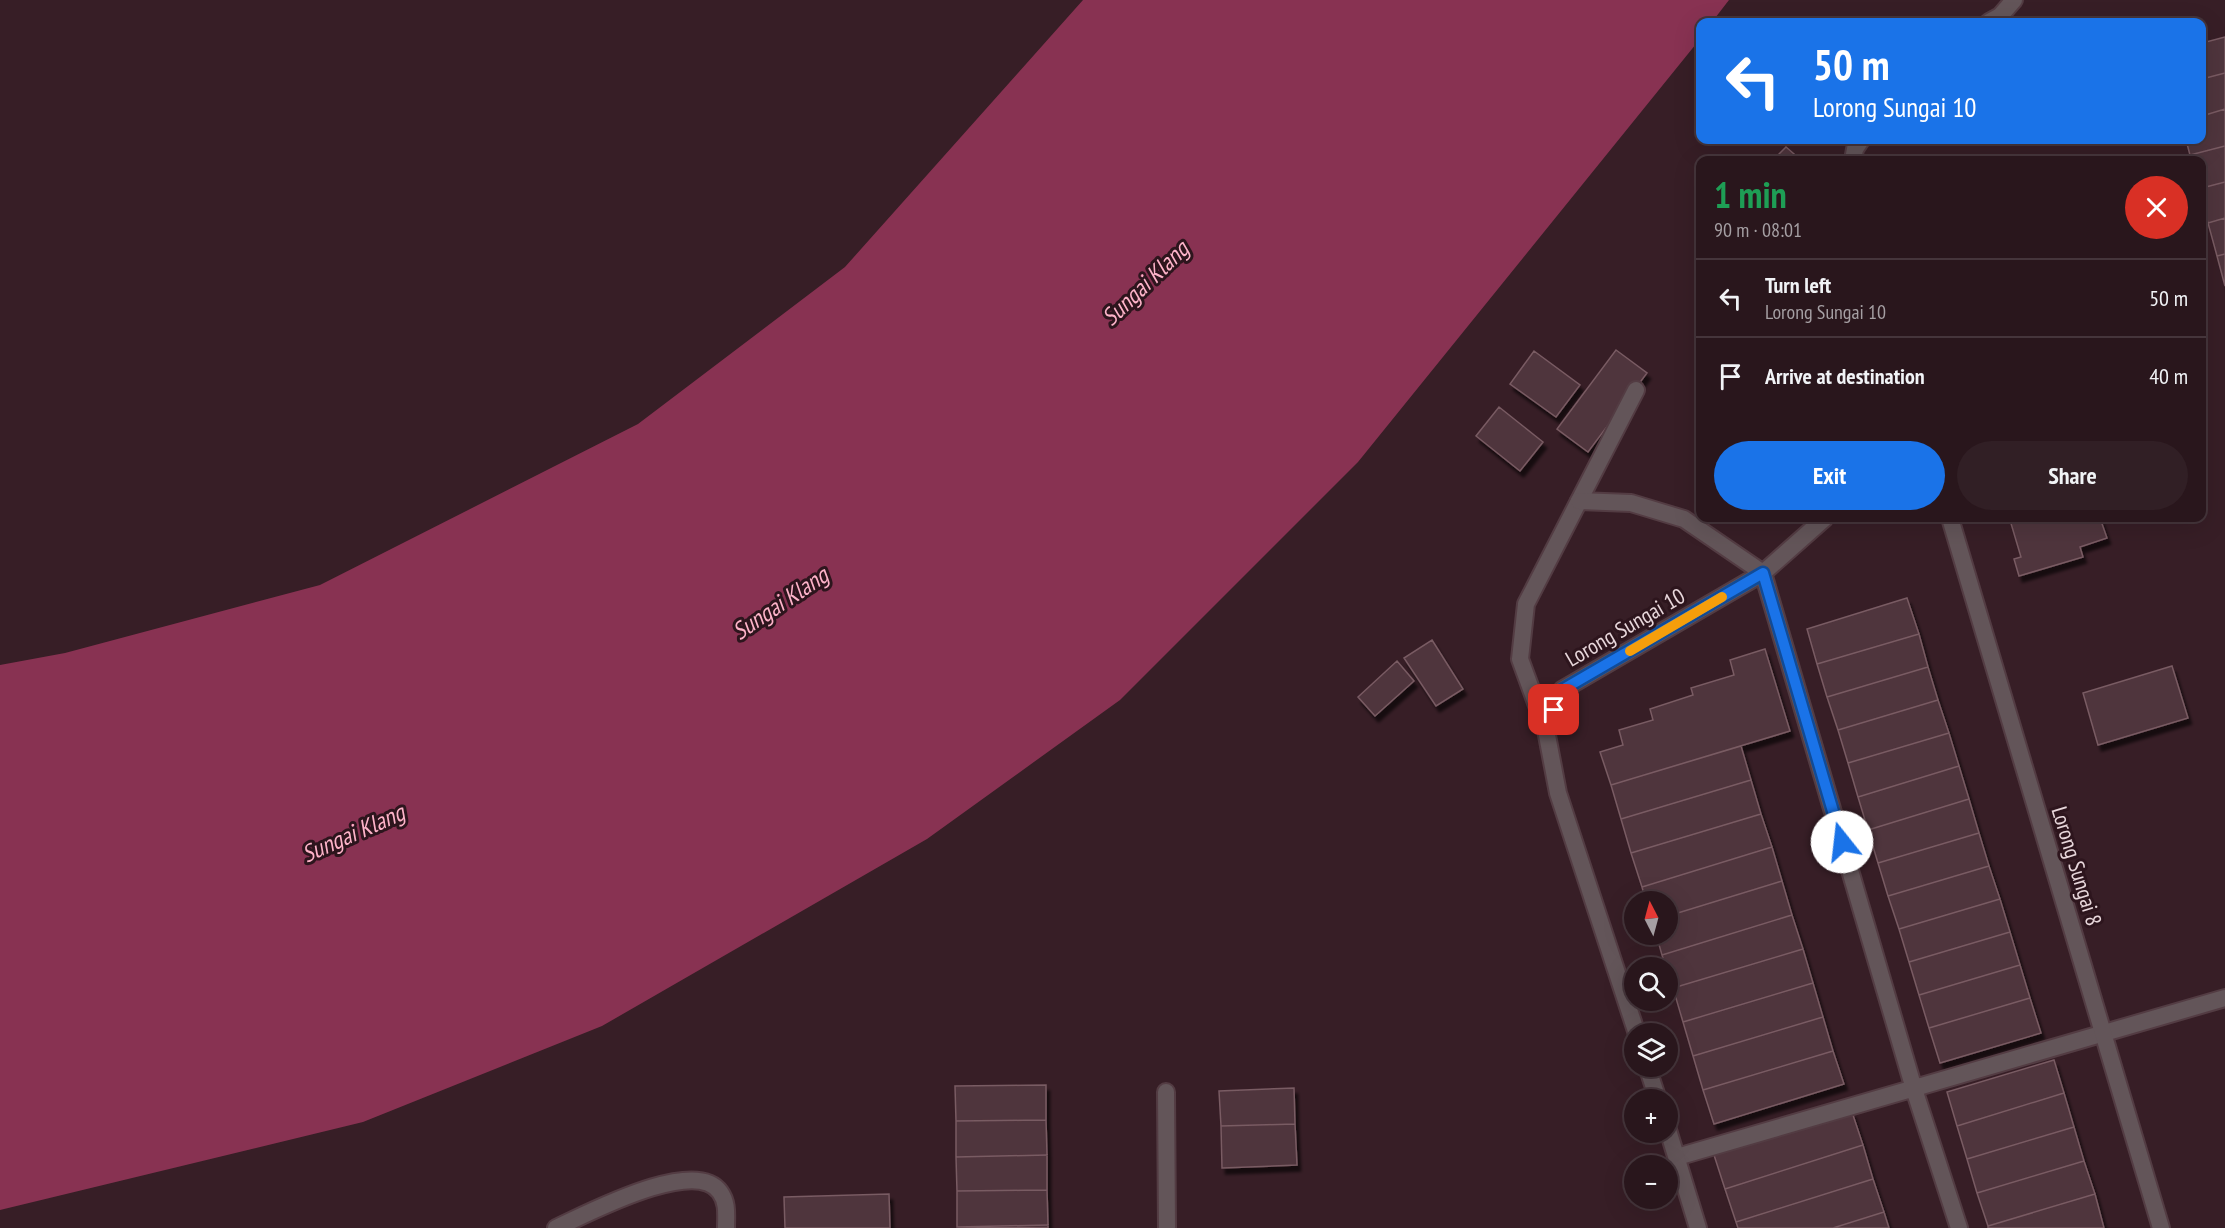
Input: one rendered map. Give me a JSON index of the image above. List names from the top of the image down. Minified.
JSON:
{"streets":{"street":["Lorong Sungai 10","Lorong Sungai 8"]},"water":["Sungai Klang"],"north":"top","page":{"turn":["50 m","Lorong Sungai 10"],"heading":["1 min","90 m · 08:01"],"list":[{"name":"Turn left","note":"Lorong Sungai 10","value":"50 m"},{"name":"Arrive at destination","value":"40 m"}],"buttons":["Exit","Share"],"map_buttons":["+","−"]}}
